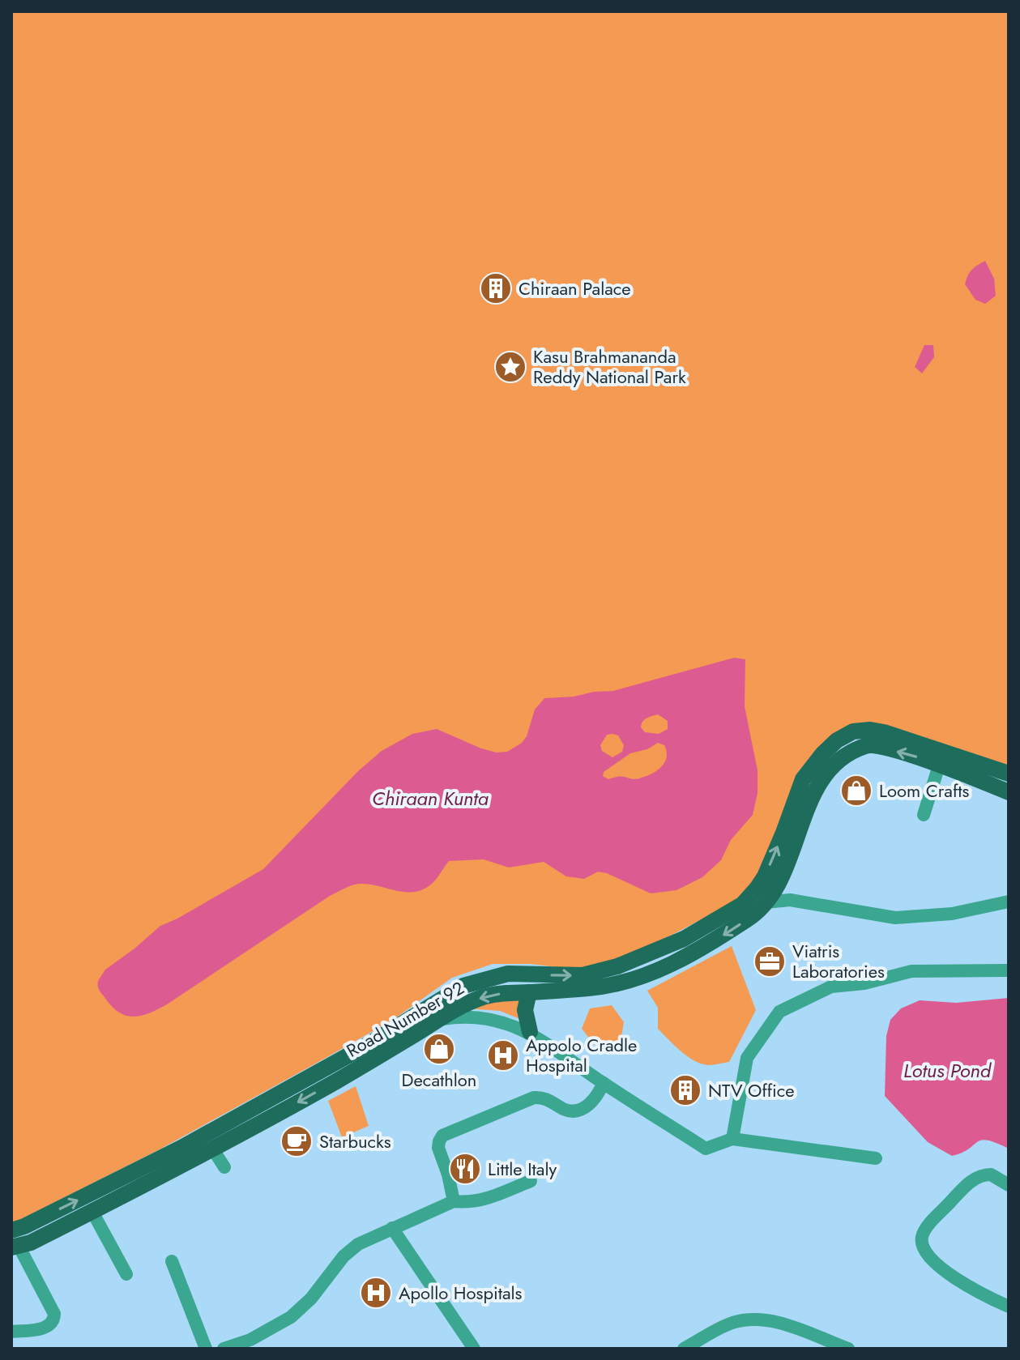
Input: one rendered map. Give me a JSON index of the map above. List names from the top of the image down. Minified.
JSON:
{"streets":{"main road":["Road Number 92"]},"water":["Chiraan Kunta","Lotus Pond"],"places":{"building":["Chiraan Palace","NTV Office"],"place":["Kasu Brahmananda Reddy National Park"],"shop":["Loom Crafts","Decathlon"],"office":["Viatris Laboratories"],"hospital":["Appolo Cradle Hospital","Apollo Hospitals"],"cafe":["Starbucks"],"restaurant":["Little Italy"]}}
